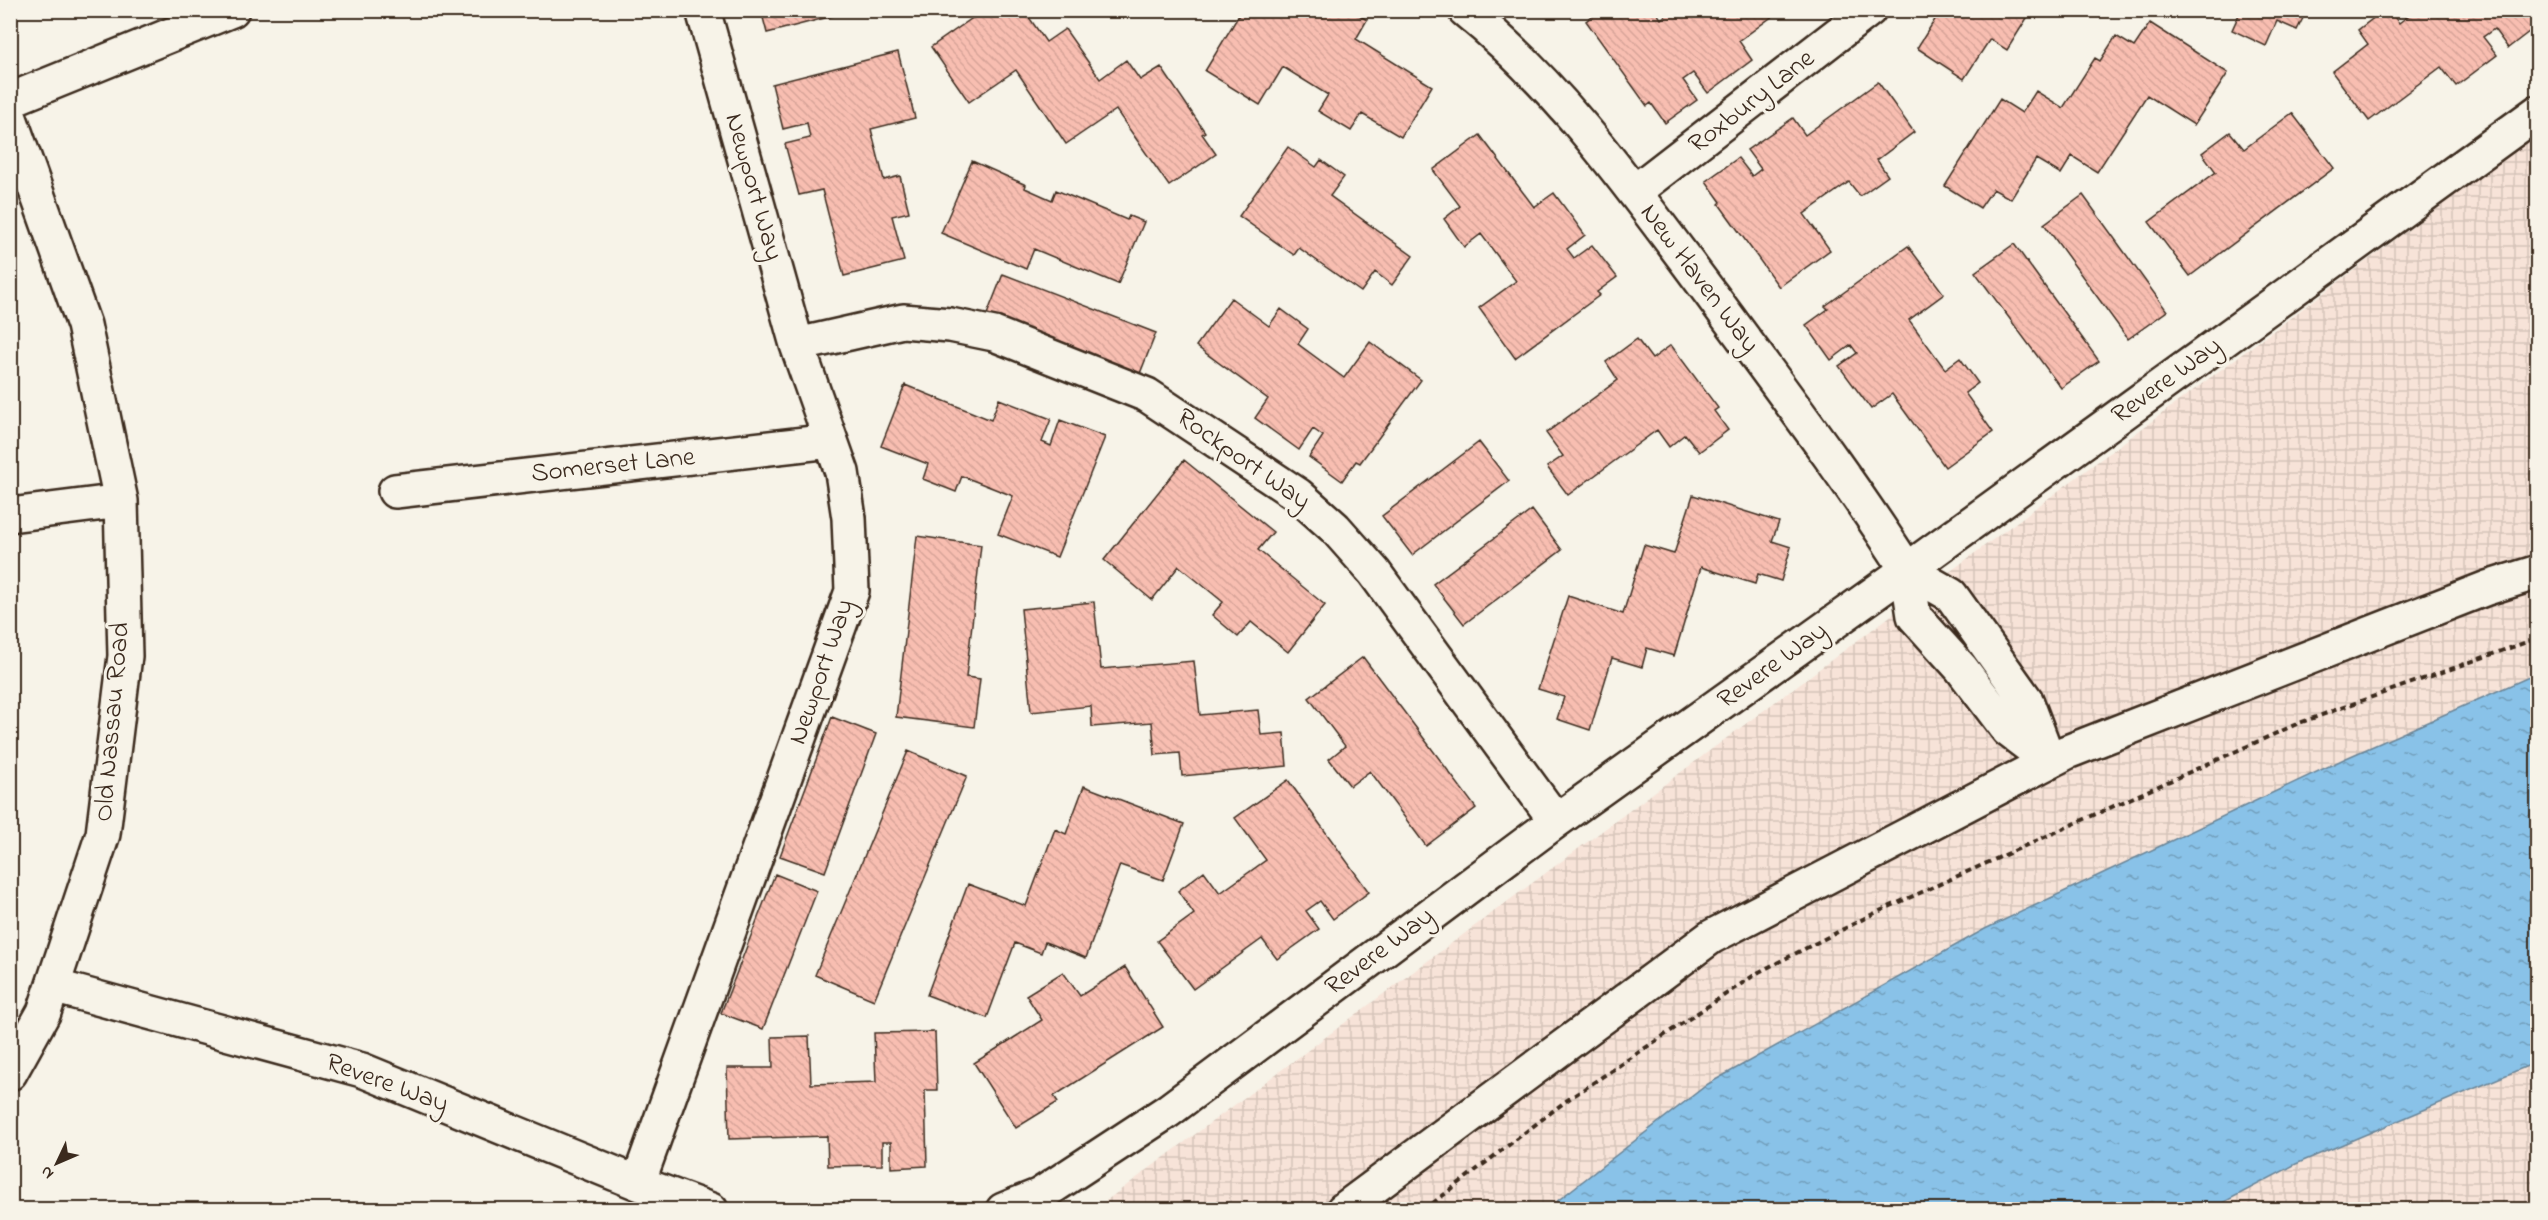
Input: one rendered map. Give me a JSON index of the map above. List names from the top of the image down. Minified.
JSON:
{"streets":{"street":["Roxbury Lane","Newport Way","New Haven Way","Revere Way","Rockport Way","Somerset Lane","Old Nassau Road"]},"crossings":[["Roxbury Lane","New Haven Way"],["Newport Way","Revere Way"],["Newport Way","Rockport Way"],["Newport Way","Somerset Lane"],["New Haven Way","Revere Way"],["Revere Way","Rockport Way"],["Revere Way","Old Nassau Road"]],"north":"bottom left"}
